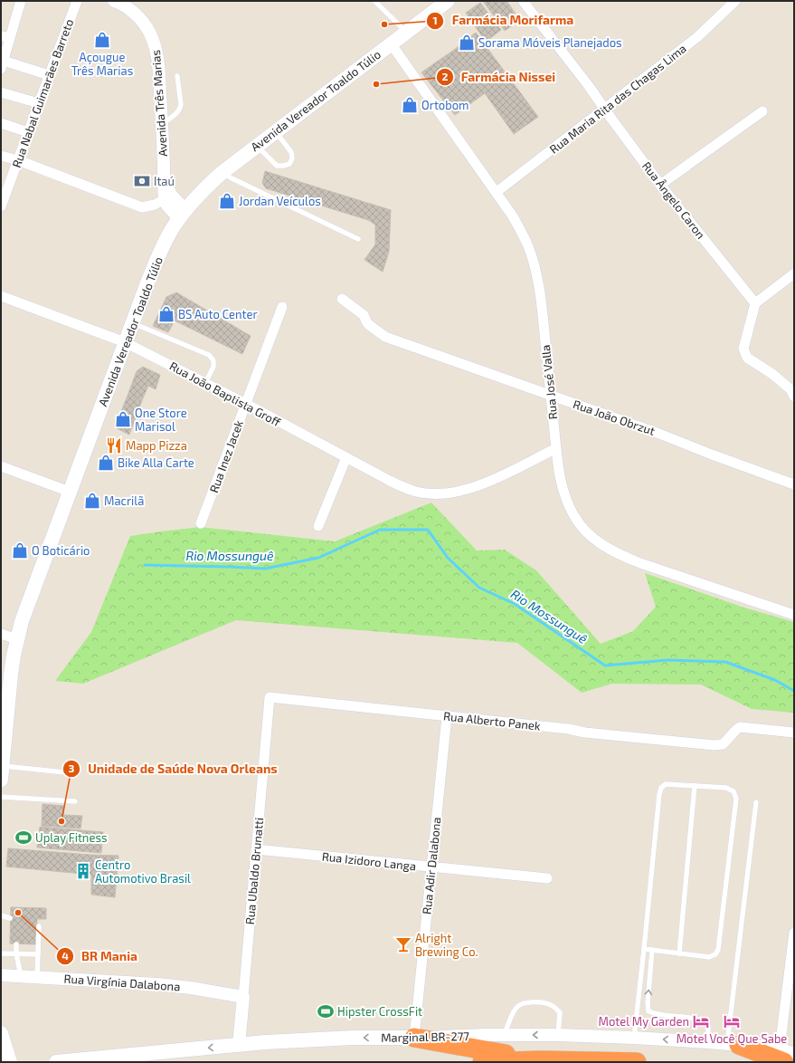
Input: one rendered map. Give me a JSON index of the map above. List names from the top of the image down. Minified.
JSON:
{"streets":{"main road":["Avenida Vereador Toaldo Túlio","Marginal BR-277"],"street":["Rua Nabal Guimarães Barreto","Rua Maria Rita das Chagas Lima","Avenida Três Marias","Rua Ângelo Caron","Rua José Valla","Rua João Baptista Groff","Rua João Obrzut","Rua Inez Jacek","Rua Alberto Panek","Rua Izidoro Langa","Rua Adir Dalabona","Rua Ubaldo Brunatti","Rua Virgínia Dalabona"]},"crossings":[["Rua Maria Rita das Chagas Lima","Rua Ângelo Caron"],["Rua Maria Rita das Chagas Lima","Rua José Valla"],["Avenida Vereador Toaldo Túlio","Avenida Três Marias"],["Avenida Vereador Toaldo Túlio","Rua José Valla"],["Avenida Vereador Toaldo Túlio","Rua João Baptista Groff"],["Rua José Valla","Rua João Baptista Groff"],["Rua José Valla","Rua João Obrzut"],["Rua João Baptista Groff","Rua Inez Jacek"],["Rua Alberto Panek","Rua Adir Dalabona"],["Rua Alberto Panek","Rua Ubaldo Brunatti"],["Rua Izidoro Langa","Rua Adir Dalabona"],["Rua Izidoro Langa","Rua Ubaldo Brunatti"],["Rua Adir Dalabona","Marginal BR-277"],["Rua Ubaldo Brunatti","Rua Virgínia Dalabona"],["Rua Ubaldo Brunatti","Marginal BR-277"]],"one_way":["Marginal BR-277"],"water":["Rio Mossunguê"],"places":{"other":["Farmácia Morifarma","Farmácia Nissei","Unidade de Saúde Nova Orleans","BR Mania"],"shop":["Açougue Três Marias","Sorama Móveis Planejados","Ortobom","Jordan Veículos","BS Auto Center","One Store Marisol","Bike Alla Carte","Macrilã","O Boticário"],"bank":["Itaú"],"restaurant":["Mapp Pizza"],"sports":["Uplay Fitness","Hipster CrossFit"],"building":["Centro Automotivo Brasil"],"bar":["Alright Brewing Co."],"hotel":["Motel My Garden","Motel Você Que Sabe"]}}
